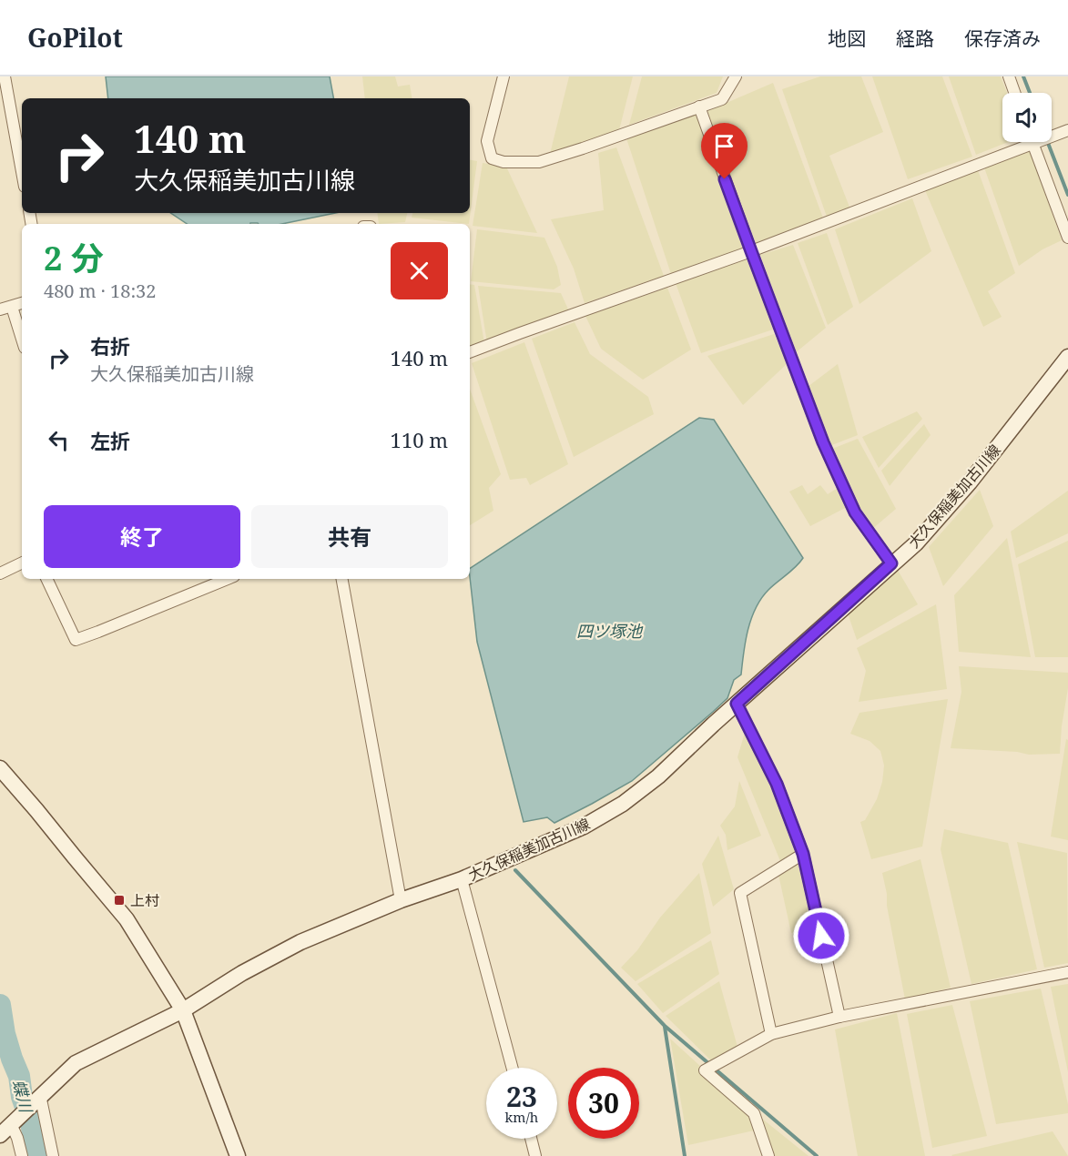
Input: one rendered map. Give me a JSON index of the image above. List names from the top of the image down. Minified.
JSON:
{"streets":{"main road":["大久保稲美加古川線"]},"water":["四ツ塚池","蝶川"],"places":{"transit":["上村"]},"page":{"header":"GoPilot","nav":["地図","経路","保存済み"],"turn":["140 m","大久保稲美加古川線"],"heading":["2 分","480 m · 18:32"],"list":[{"name":"右折","note":"大久保稲美加古川線","value":"140 m"},{"name":"左折","value":"110 m"}],"buttons":["終了","共有"],"speed":"23 km/h","limit":"30"}}
